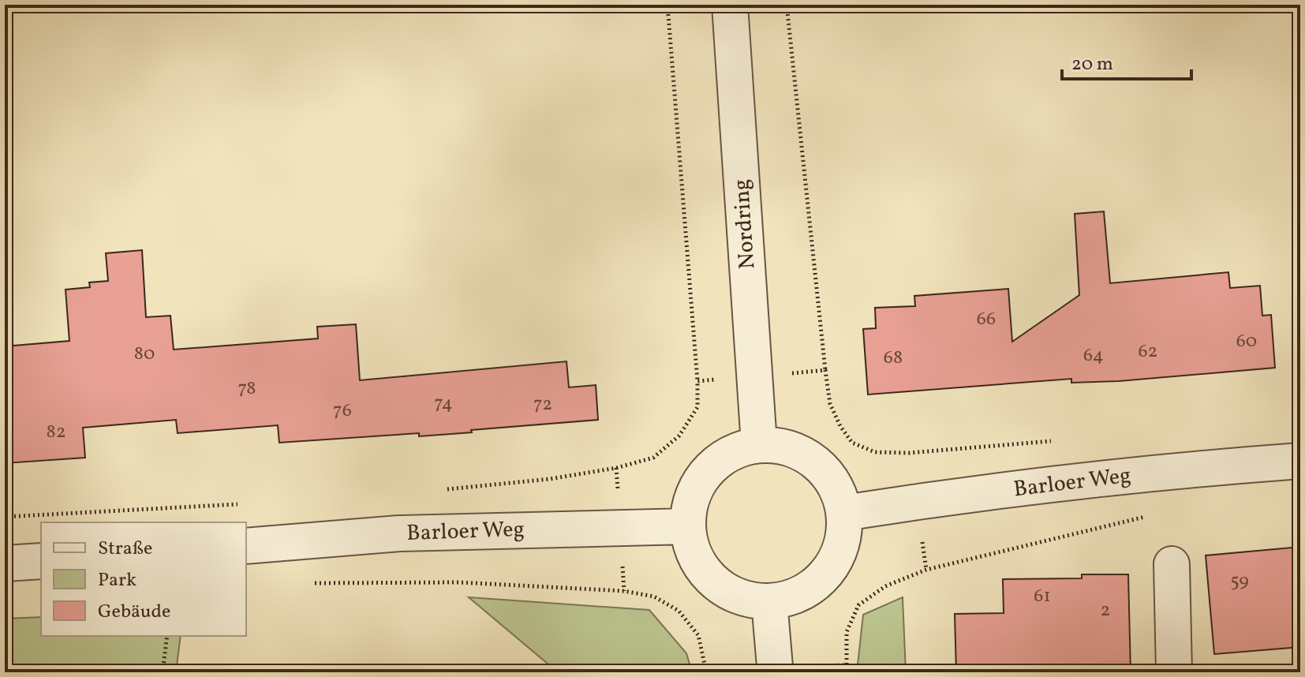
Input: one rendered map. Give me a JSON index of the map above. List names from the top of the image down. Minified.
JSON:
{"streets":{"street":["Nordring","Barloer Weg"]},"crossings":[["Nordring","Barloer Weg"]],"house_numbers":["66","60","62","80","64","68","78","74","72","76","82","59","61","2"],"legend":["Straße","Park","Gebäude"],"scale_bar":"20 m"}
